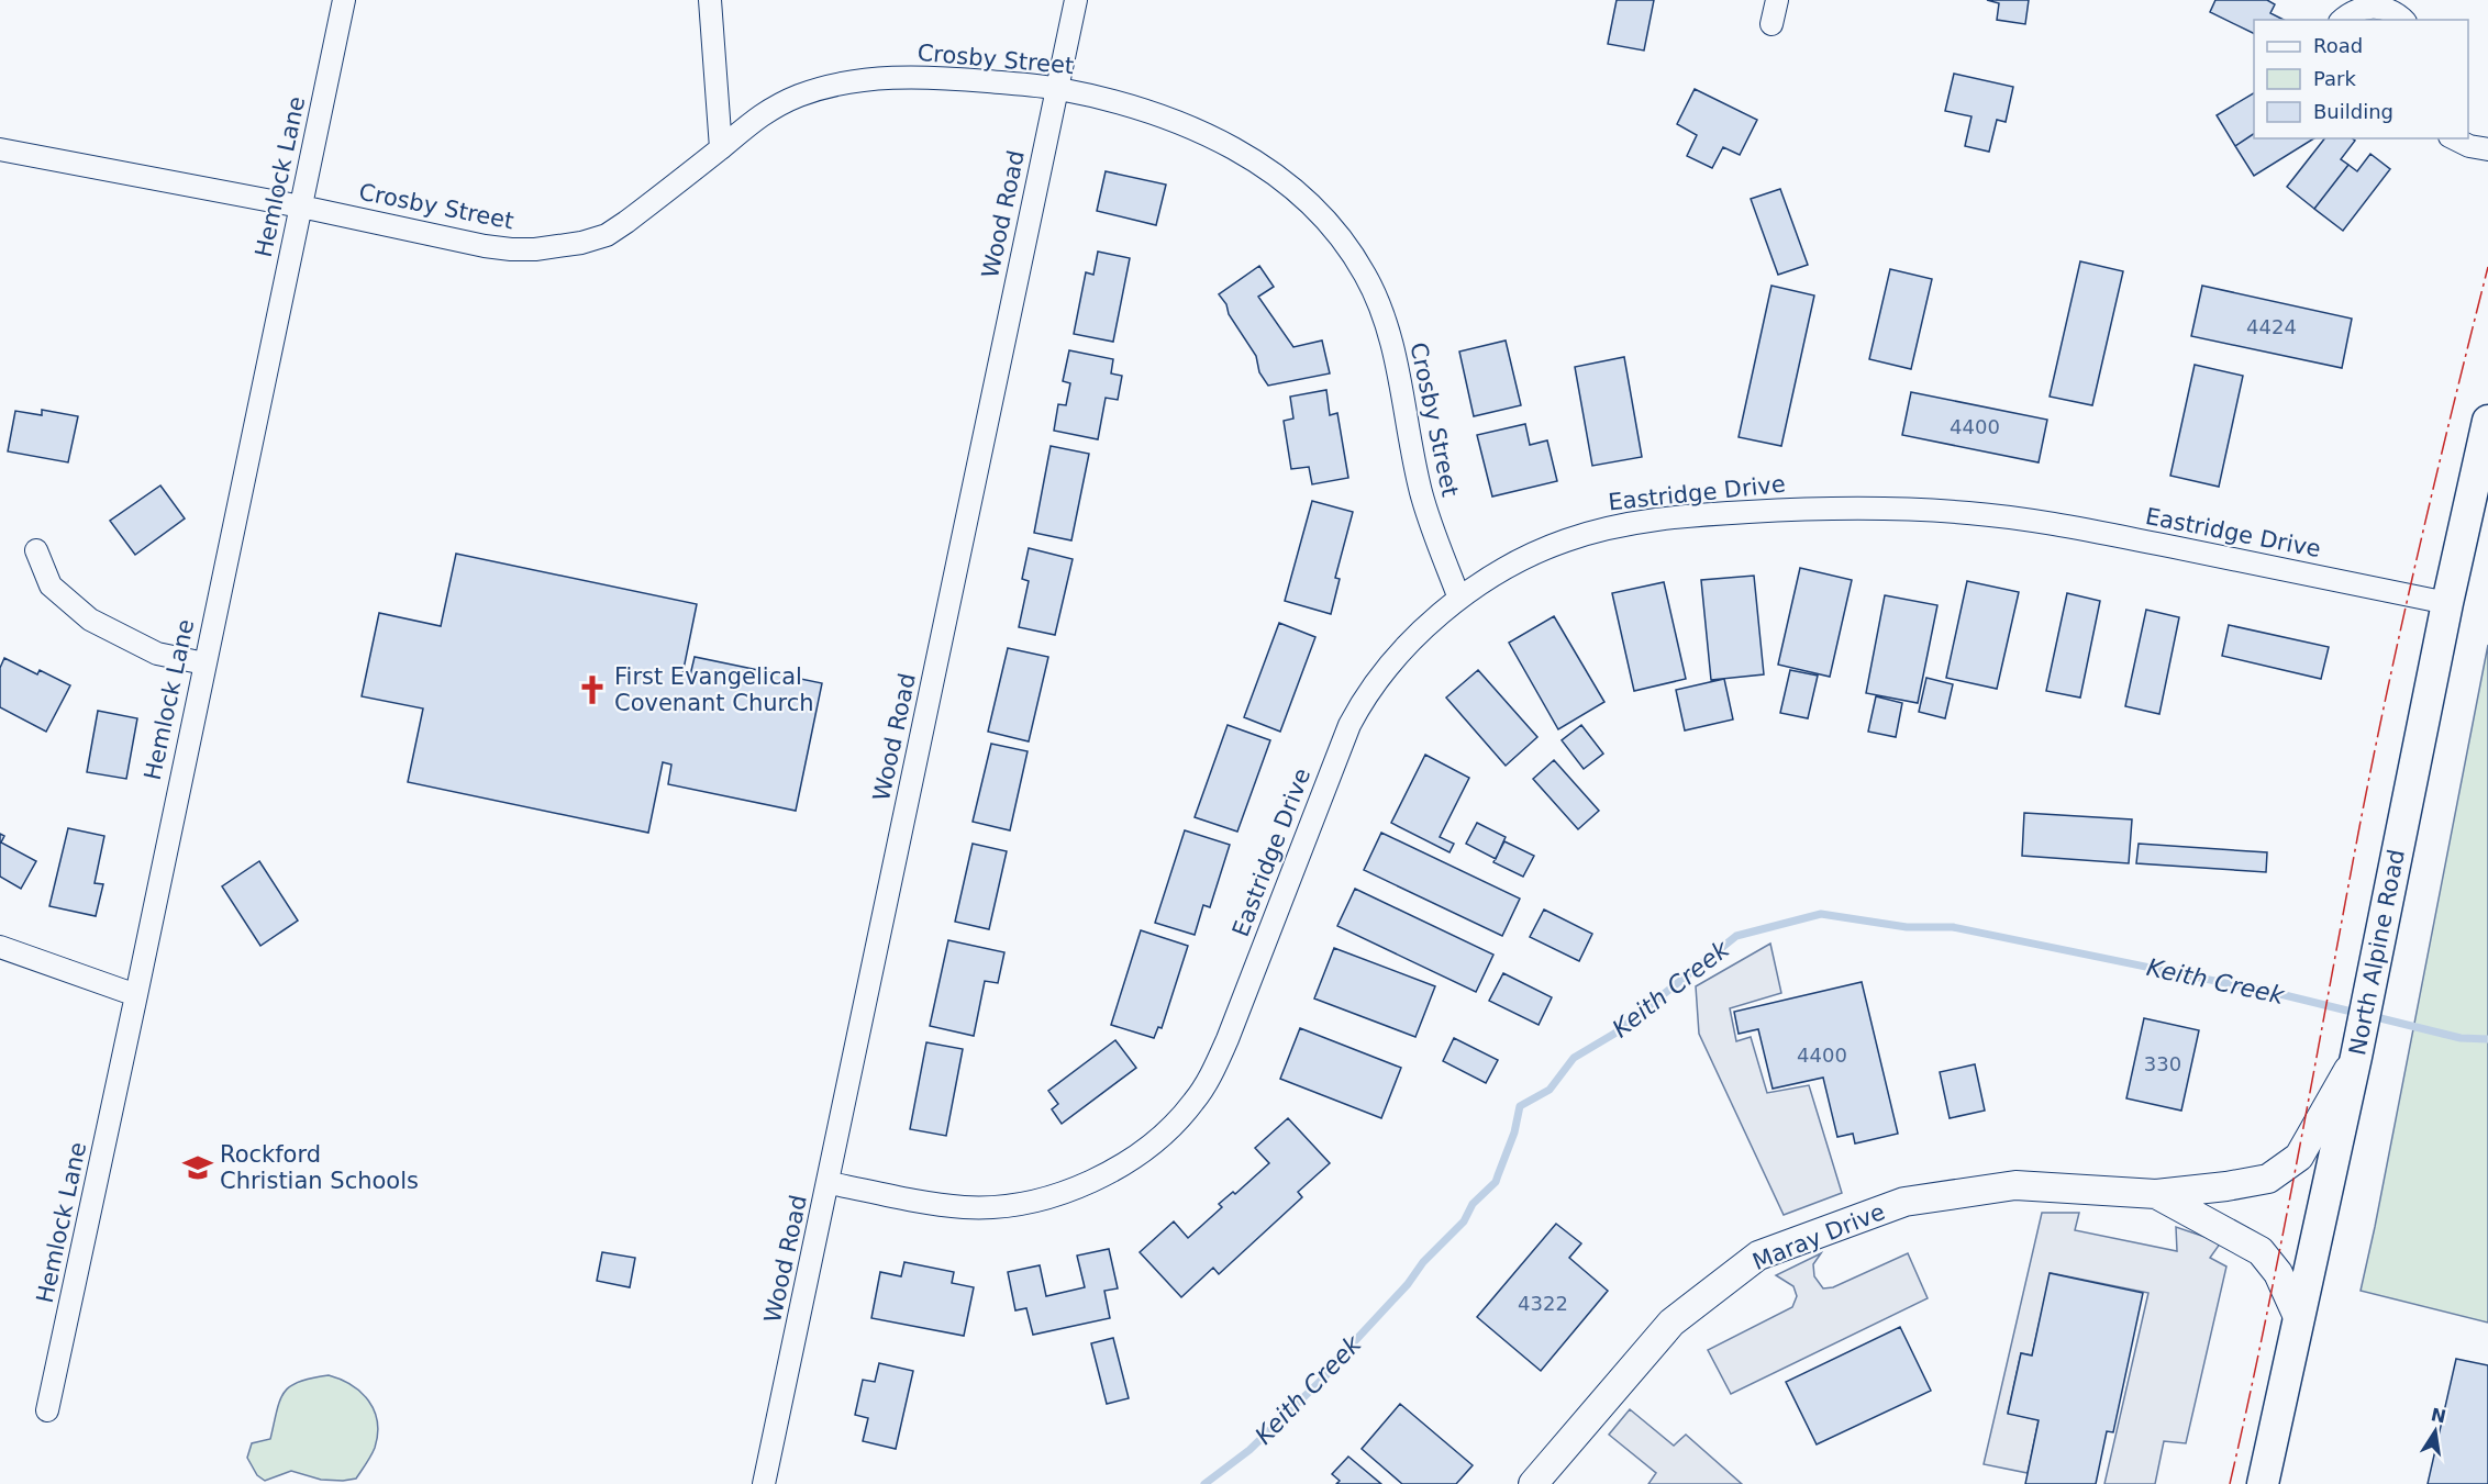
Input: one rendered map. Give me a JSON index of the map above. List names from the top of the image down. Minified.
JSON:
{"streets":{"main road":["North Alpine Road"],"street":["Crosby Street","Hemlock Lane","Wood Road","Eastridge Drive","Maray Drive"]},"crossings":[["Crosby Street","Hemlock Lane"],["Crosby Street","Wood Road"],["Crosby Street","Eastridge Drive"],["Wood Road","Eastridge Drive"],["Eastridge Drive","North Alpine Road"]],"water":["Keith Creek"],"places":{"church":["First Evangelical Covenant Church"],"school or university":["Rockford Christian Schools"]},"house_numbers":["4424","4400","4400","330","4322"],"legend":["Road","Park","Building"],"north":"top"}
